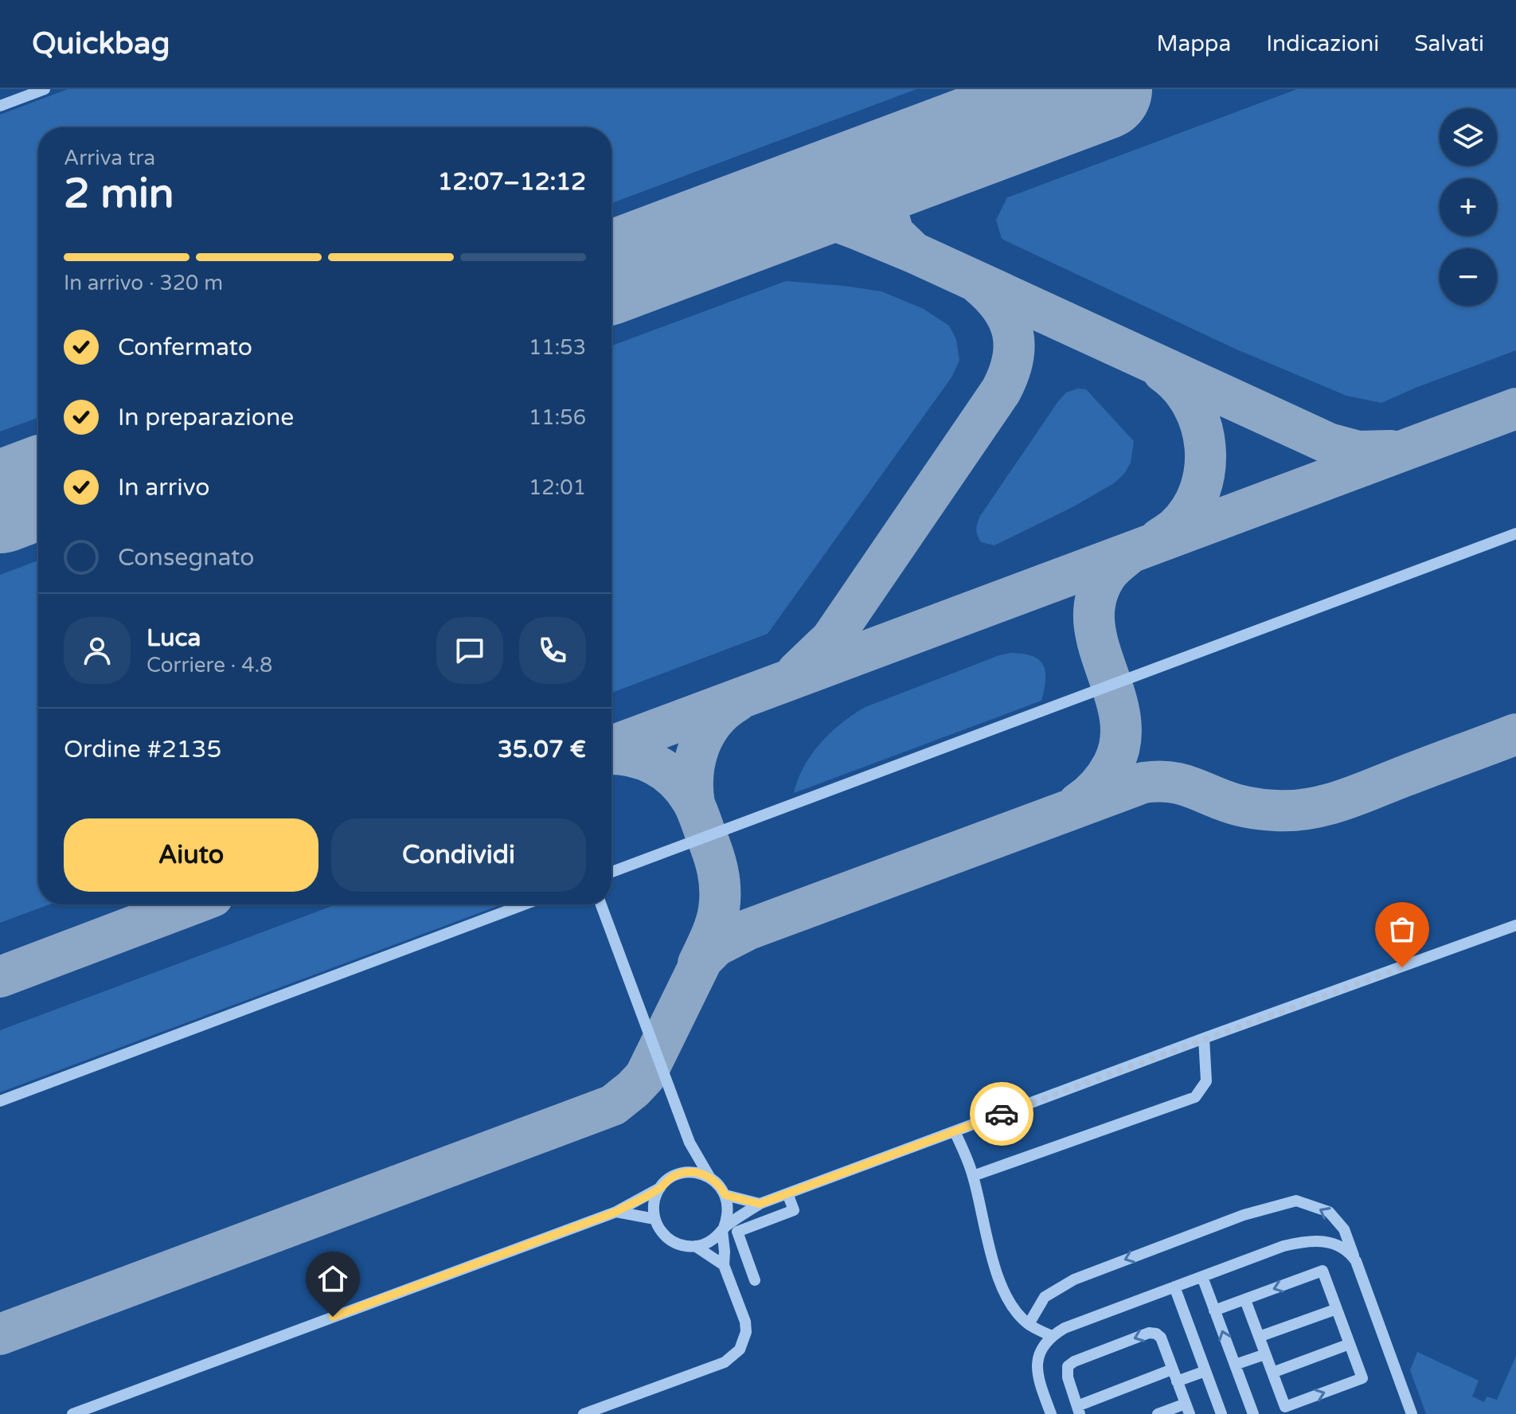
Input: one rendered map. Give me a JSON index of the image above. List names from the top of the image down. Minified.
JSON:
{"page":{"header":"Quickbag","nav":["Mappa","Indicazioni","Salvati"],"map_buttons":["+","−"],"heading":["2 min","Arriva tra","12:07–12:12"],"panel":["Luca","Corriere · 4.8","Ordine #2135","35.07 €"],"bar":"In arrivo · 320 m","list":[["Confermato","11:53"],["In preparazione","11:56"],["In arrivo","12:01"],"Consegnato"],"buttons":["Aiuto","Condividi"]}}
